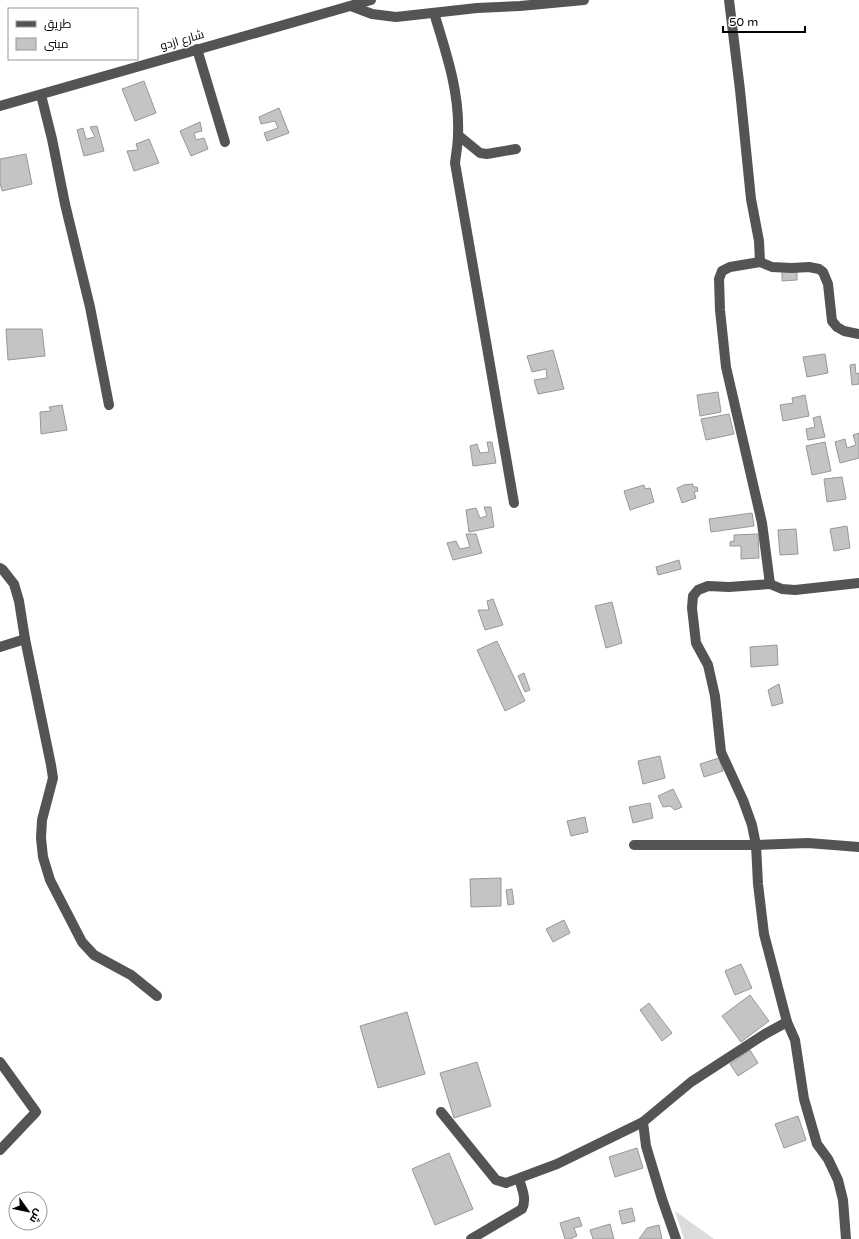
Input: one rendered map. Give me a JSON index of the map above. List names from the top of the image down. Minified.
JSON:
{"streets":{"street":["شارع ازدو"]},"legend":["طريق","مبنى"],"scale_bar":"50 m","north":"bottom right"}
